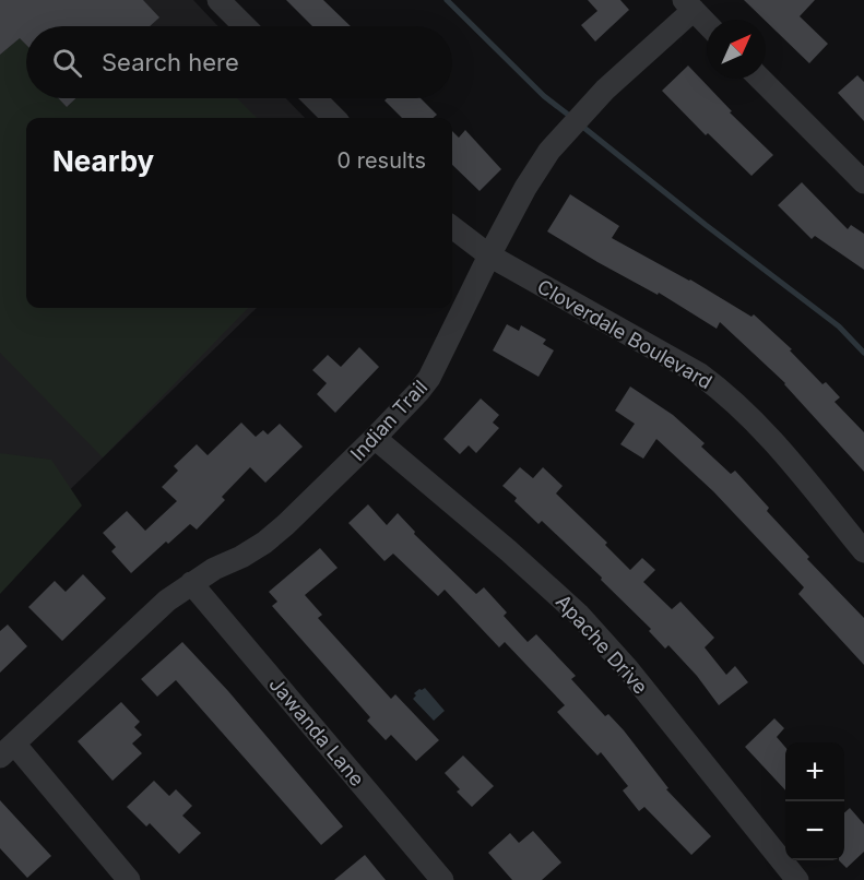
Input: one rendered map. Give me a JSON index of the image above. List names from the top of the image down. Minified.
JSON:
{"streets":{"street":["Cloverdale Boulevard","Indian Trail","Apache Drive","Jawanda Lane"]},"crossings":[["Cloverdale Boulevard","Indian Trail"],["Indian Trail","Apache Drive"],["Indian Trail","Jawanda Lane"]],"north":"top right","page":{"search":"Search here","heading":["Nearby","0 results"],"map_buttons":["+","−"]}}
